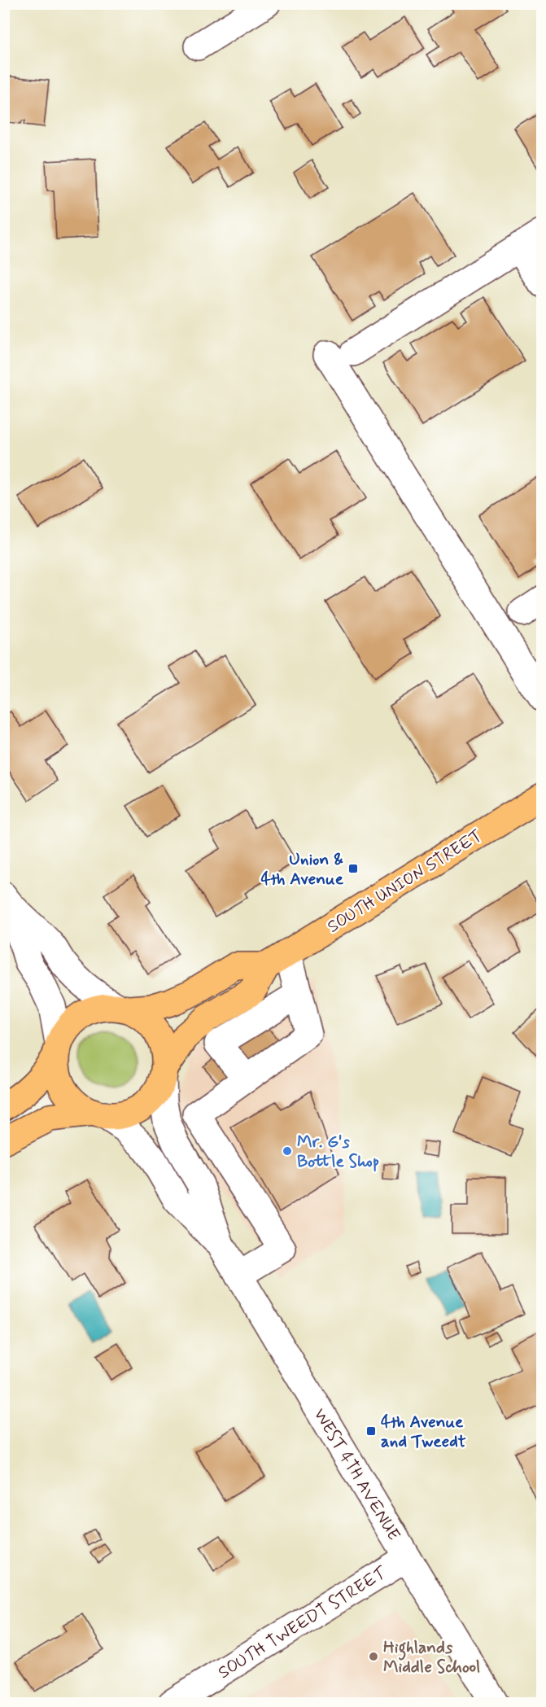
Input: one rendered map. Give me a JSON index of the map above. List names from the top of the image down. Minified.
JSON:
{"streets":{"main road":["SOUTH UNION STREET"],"street":["WEST 4TH AVENUE","SOUTH TWEEDT STREET"]},"crossings":[["SOUTH UNION STREET","WEST 4TH AVENUE"],["WEST 4TH AVENUE","SOUTH TWEEDT STREET"]],"places":{"transit":["Union & 4th Avenue","4th Avenue and Tweedt"],"other":["Mr. G's Bottle Shop","Highlands Middle School"]}}
